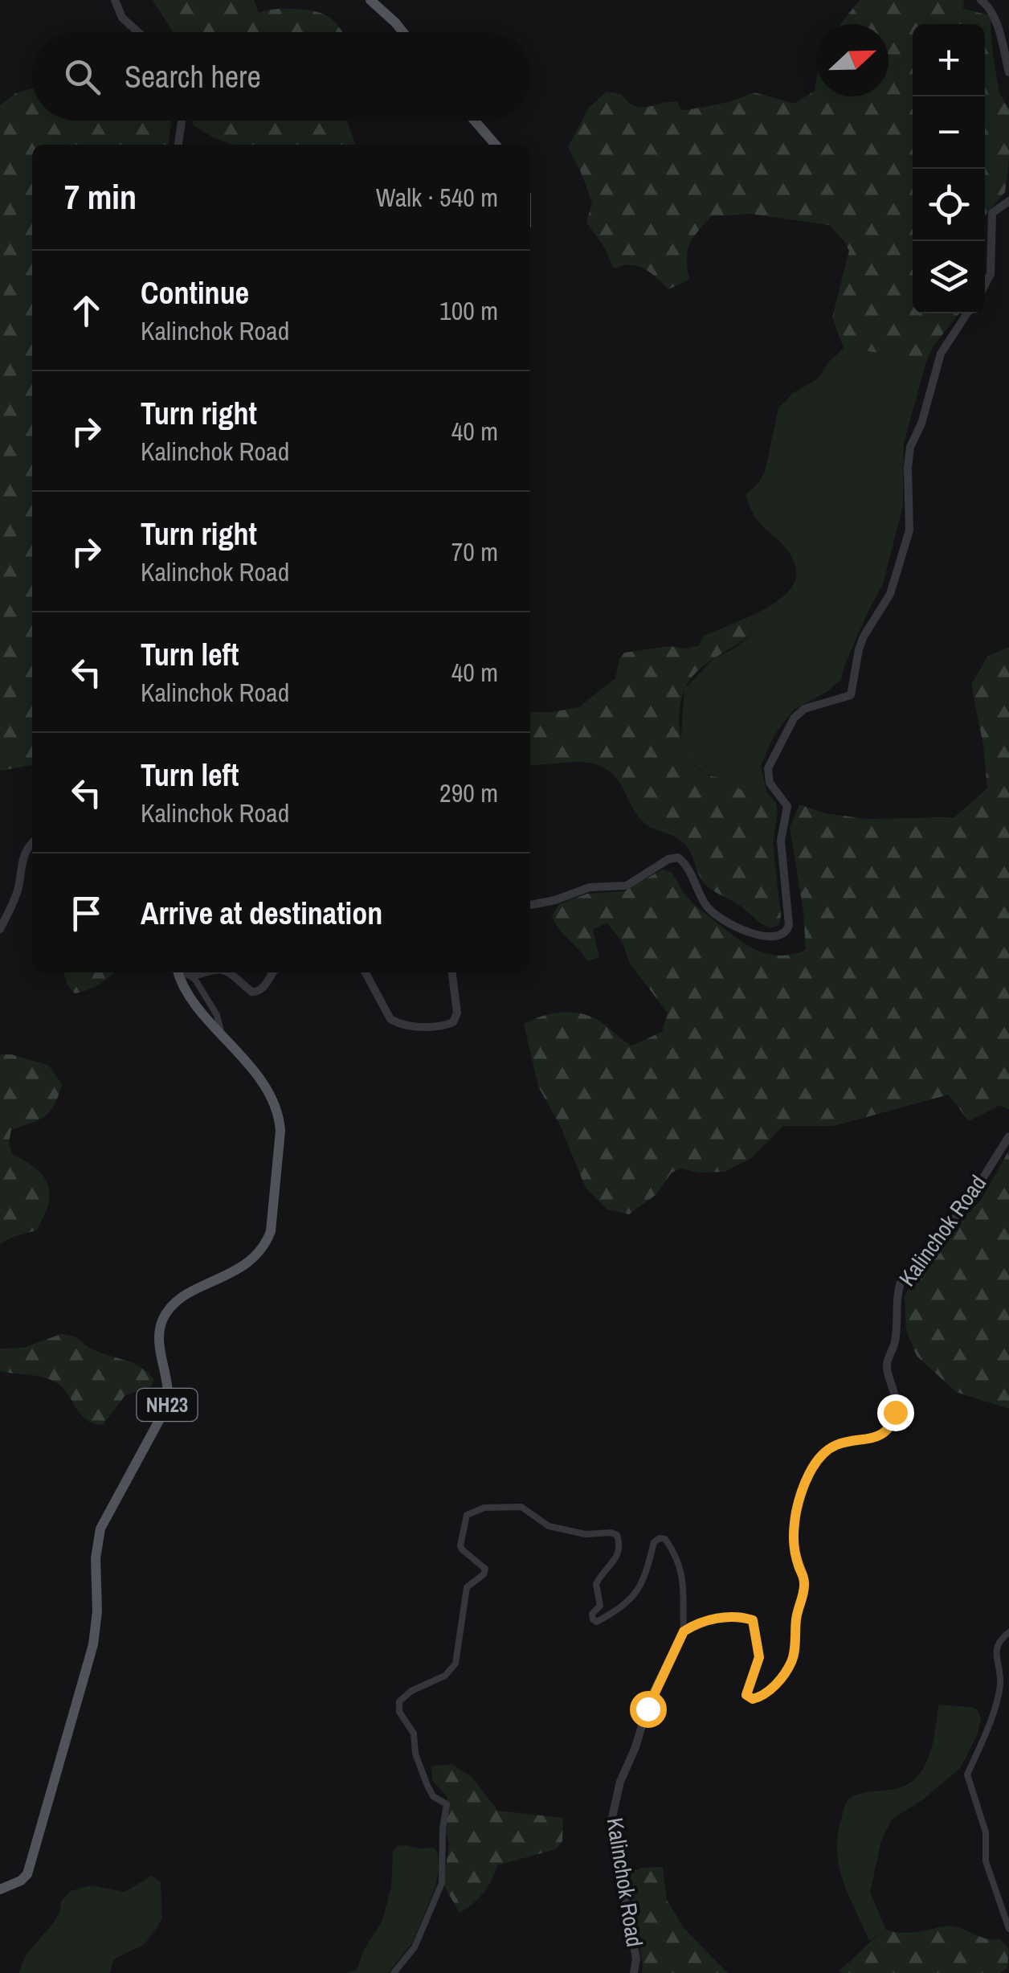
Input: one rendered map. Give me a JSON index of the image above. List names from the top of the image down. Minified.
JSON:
{"streets":{"main road":["NH23"],"street":["Kalinchok Road"]},"north":"right","page":{"map_buttons":["+","−"],"search":"Search here","heading":["7 min","Walk · 540 m"],"list":[["Continue","Kalinchok Road","100 m"],["Turn right","Kalinchok Road","40 m"],["Turn right","Kalinchok Road","70 m"],["Turn left","Kalinchok Road","40 m"],["Turn left","Kalinchok Road","290 m"],"Arrive at destination"]}}
